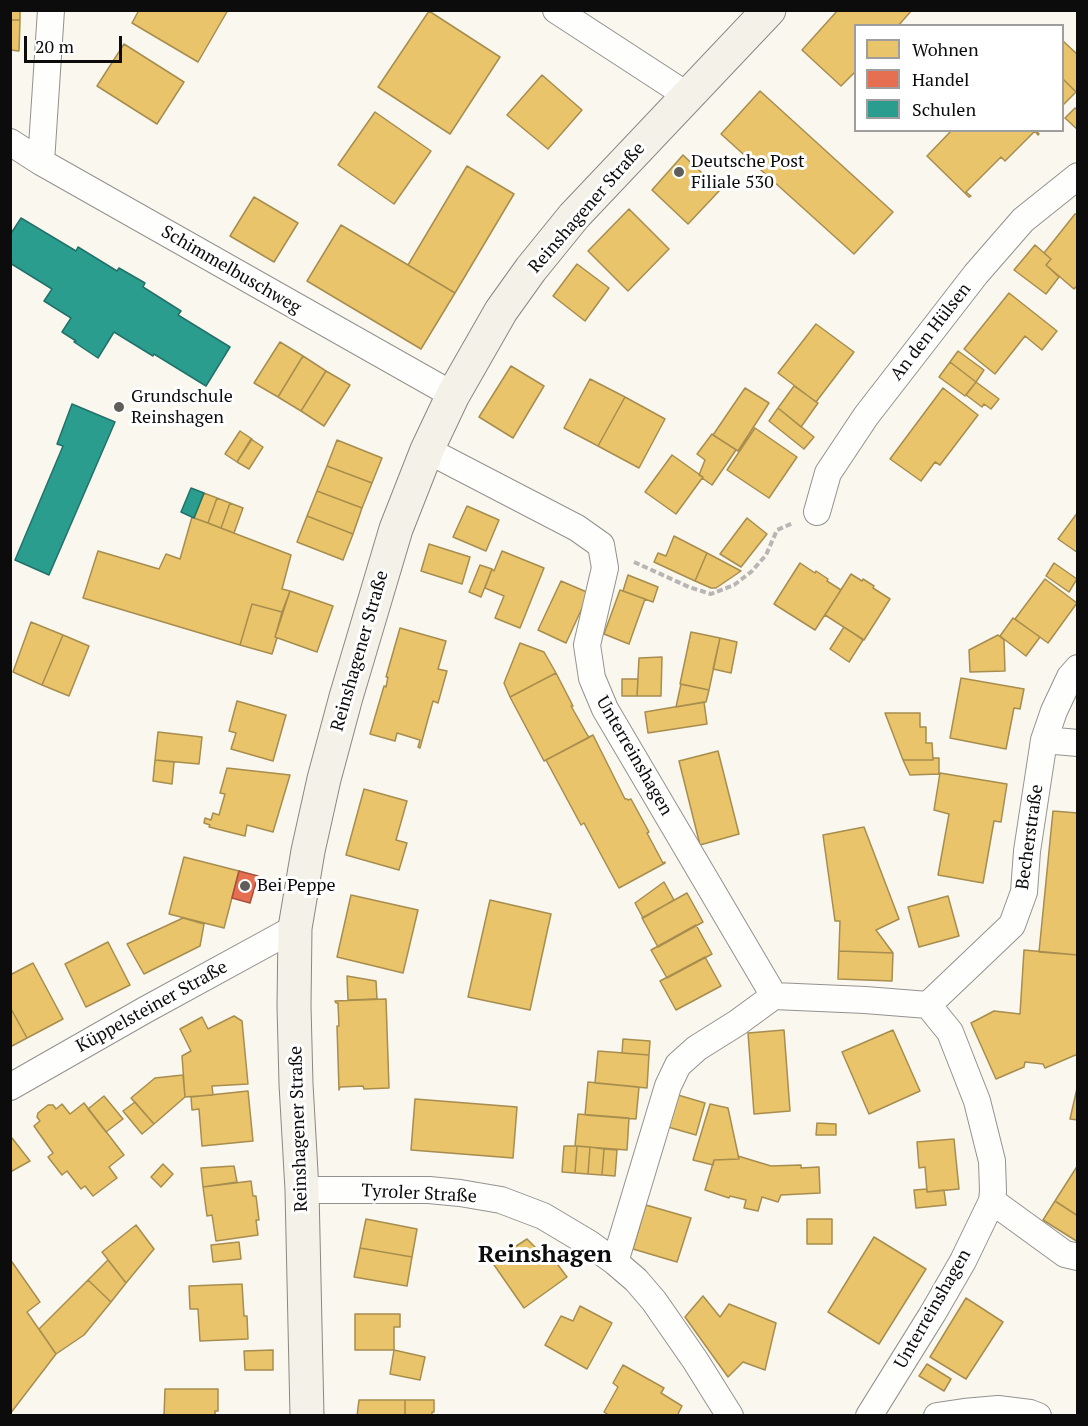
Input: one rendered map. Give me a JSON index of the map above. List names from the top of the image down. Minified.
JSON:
{"streets":{"main road":["Reinshagener Straße"],"street":["Schimmelbuschweg","An den Hülsen","Unterreinshagen","Becherstraße","Küppelsteiner Straße","Tyroler Straße"]},"crossings":[["Reinshagener Straße","Schimmelbuschweg"],["Reinshagener Straße","Küppelsteiner Straße"],["Reinshagener Straße","Tyroler Straße"],["Unterreinshagen","Becherstraße"]],"districts":["Reinshagen"],"places":["Deutsche Post Filiale 530","Grundschule Reinshagen","Bei Peppe"],"legend":["Wohnen","Handel","Schulen"],"scale_bar":"20 m"}
